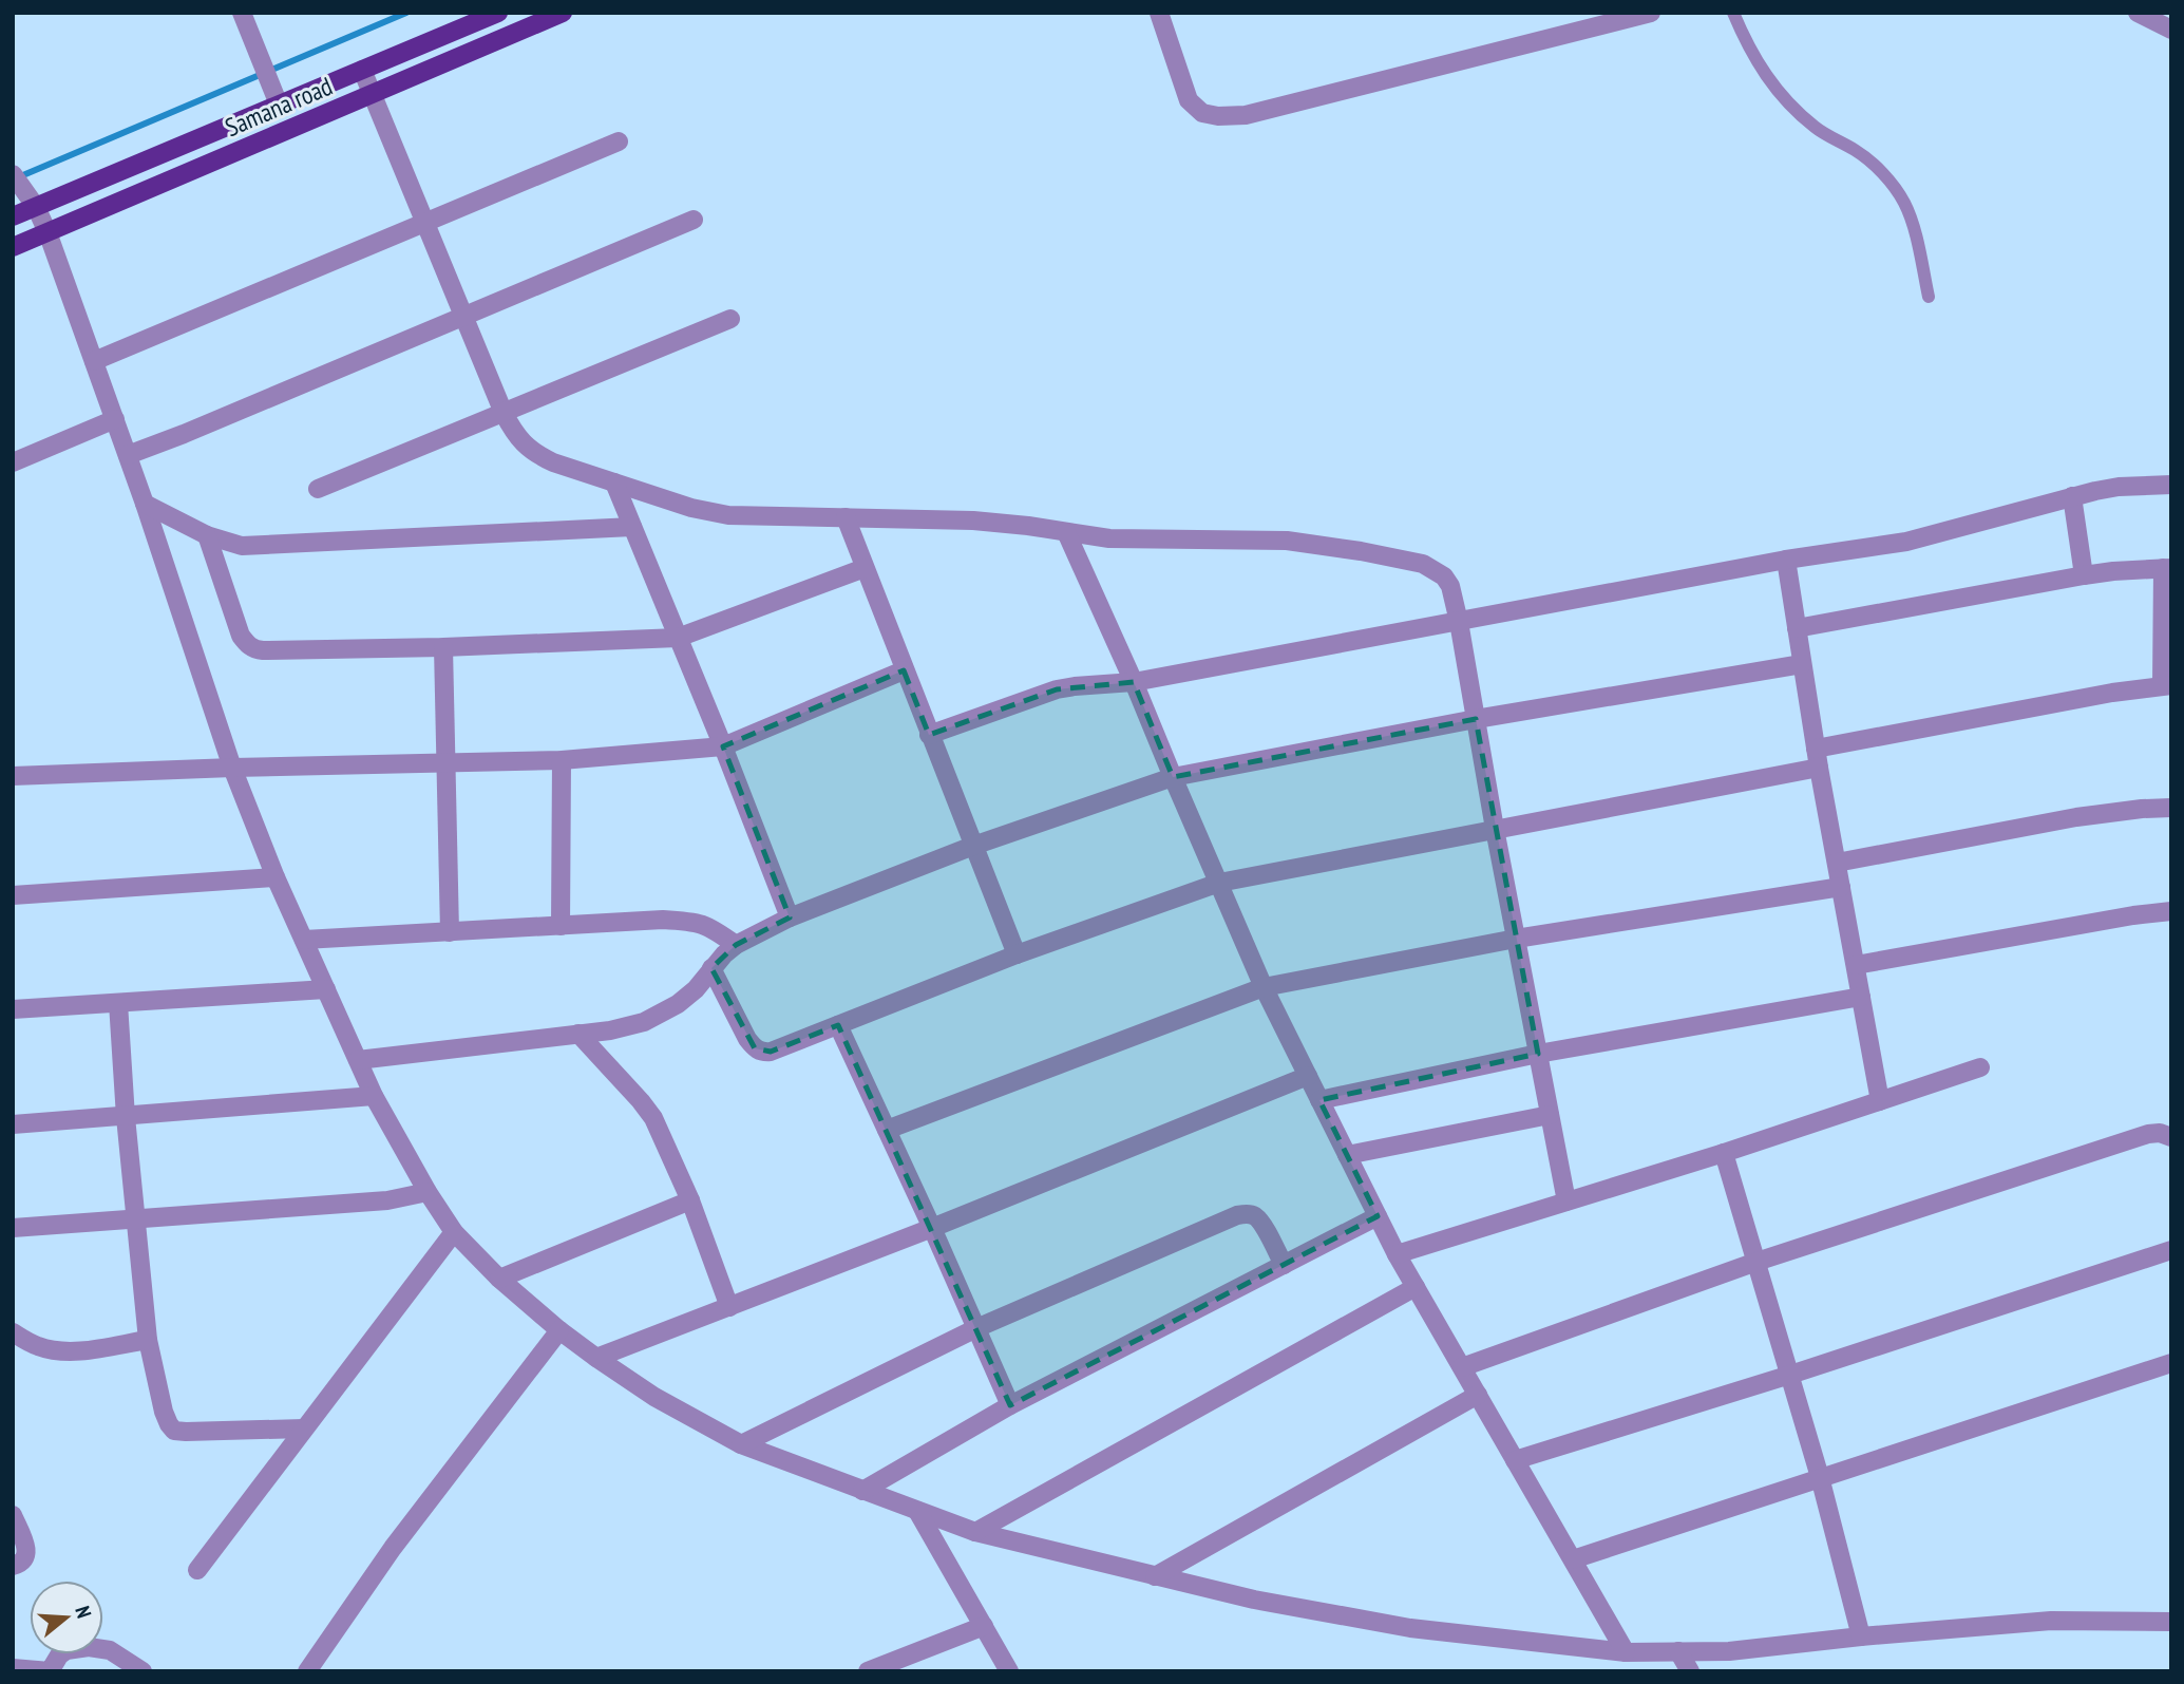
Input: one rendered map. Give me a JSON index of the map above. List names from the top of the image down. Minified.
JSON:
{"streets":{"main road":["Samana road"]},"north":"right"}
